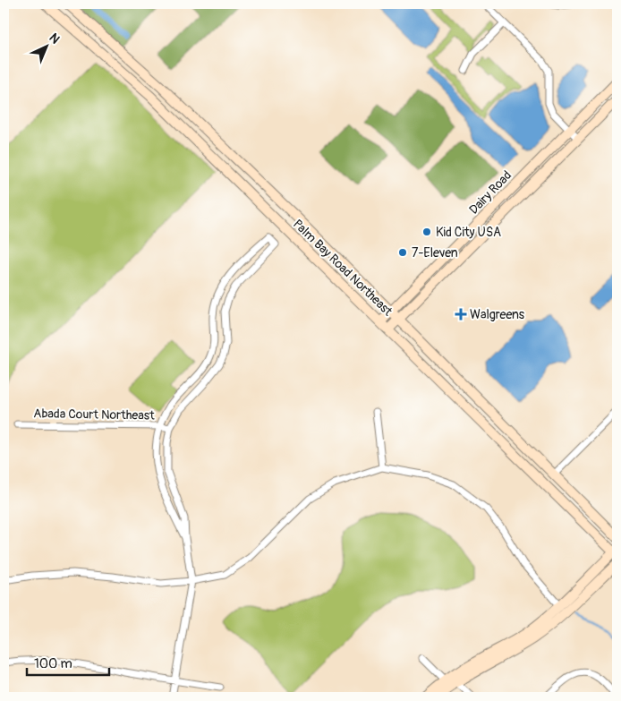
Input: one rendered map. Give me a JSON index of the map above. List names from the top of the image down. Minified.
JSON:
{"streets":{"main road":["Dairy Road","Palm Bay Road Northeast"],"street":["Abada Court Northeast"]},"crossings":[["Dairy Road","Palm Bay Road Northeast"]],"places":{"other":["Kid City USA","7-Eleven"],"health":["Walgreens"]},"scale_bar":"100 m","north":"top right"}
